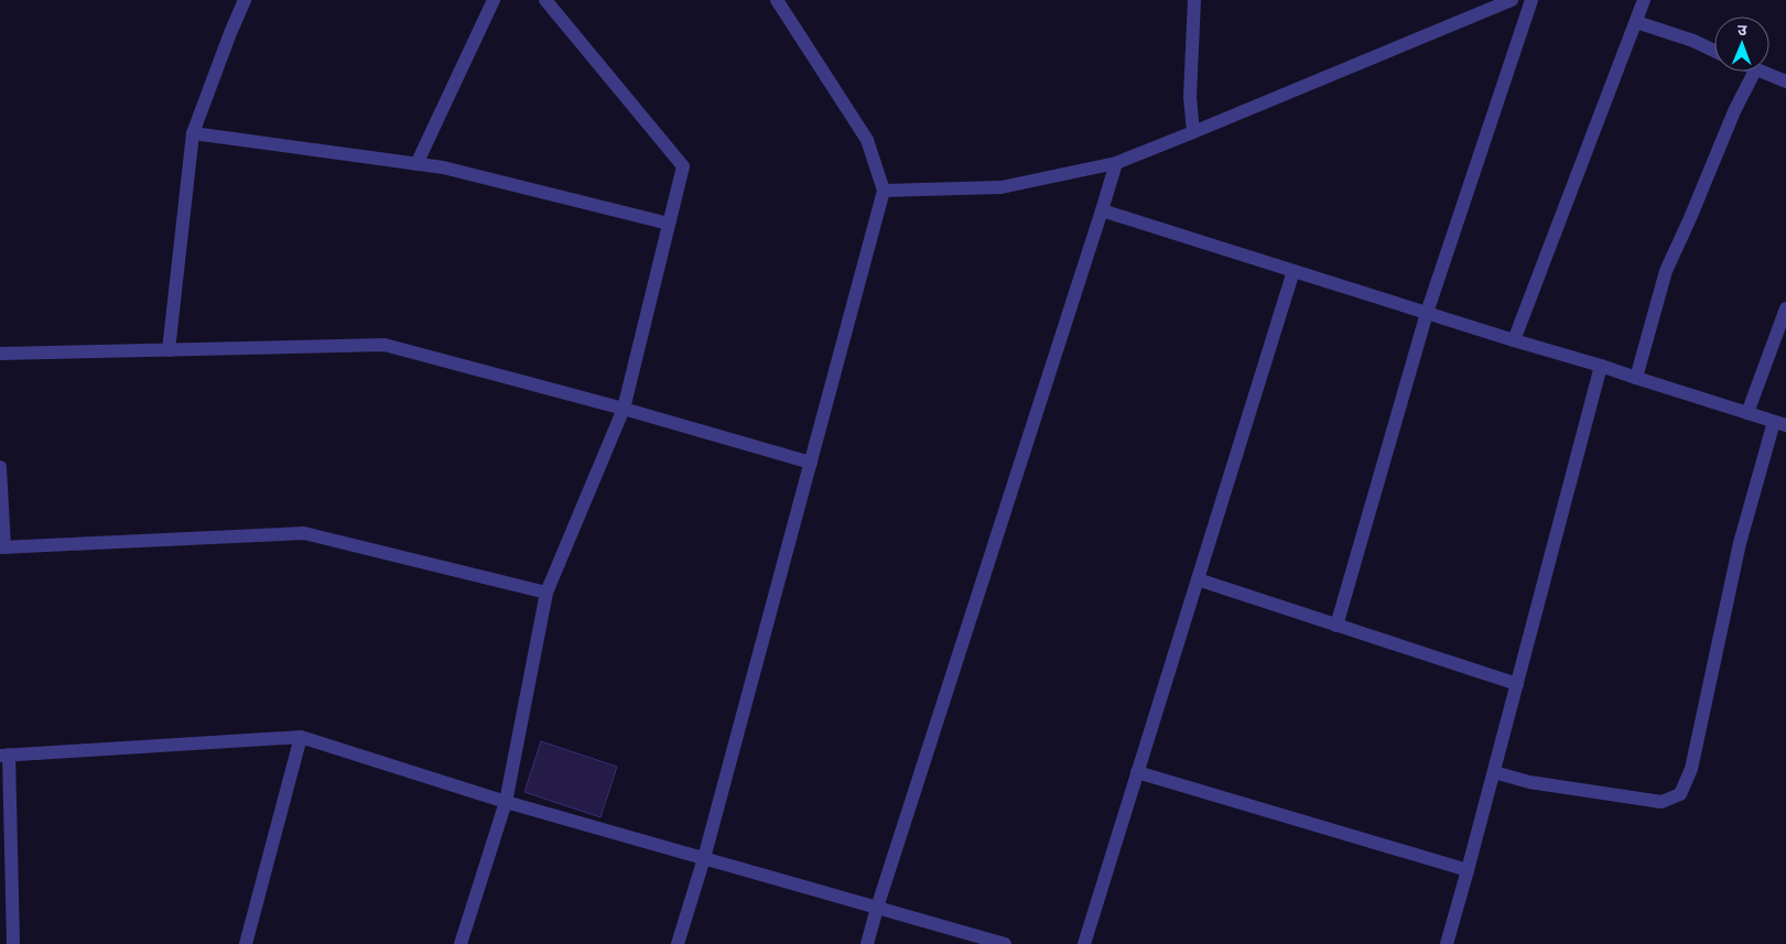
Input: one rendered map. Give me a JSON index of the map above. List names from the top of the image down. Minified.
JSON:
{"north":"top"}
